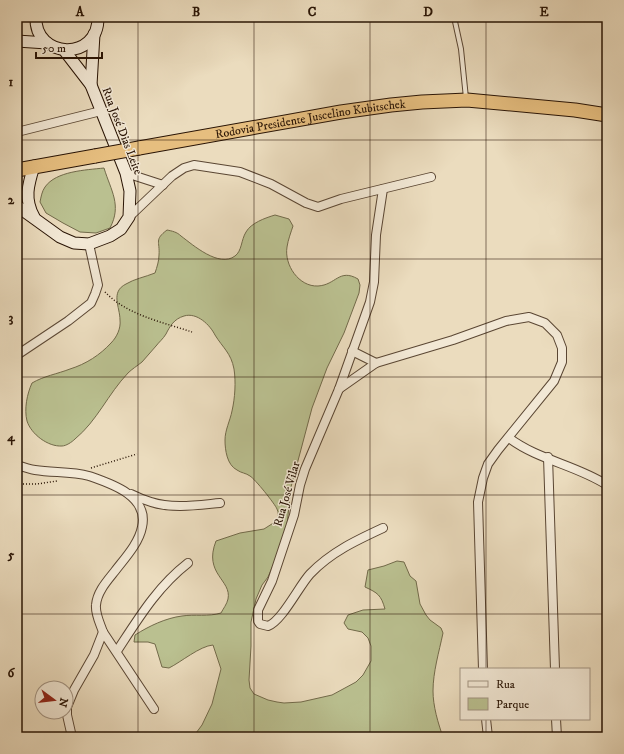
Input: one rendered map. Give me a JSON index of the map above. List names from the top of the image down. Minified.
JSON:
{"streets":{"highway":["Rodovia Presidente Juscelino Kubitschek"],"main road":["Rua José Dias Leite"],"street":["Rua José Vilar"]},"legend":["Rua","Parque"],"scale_bar":"50 m","north":"right","grid":{"columns":["A","B","C","D","E"],"rows":["1","2","3","4","5","6"]}}
